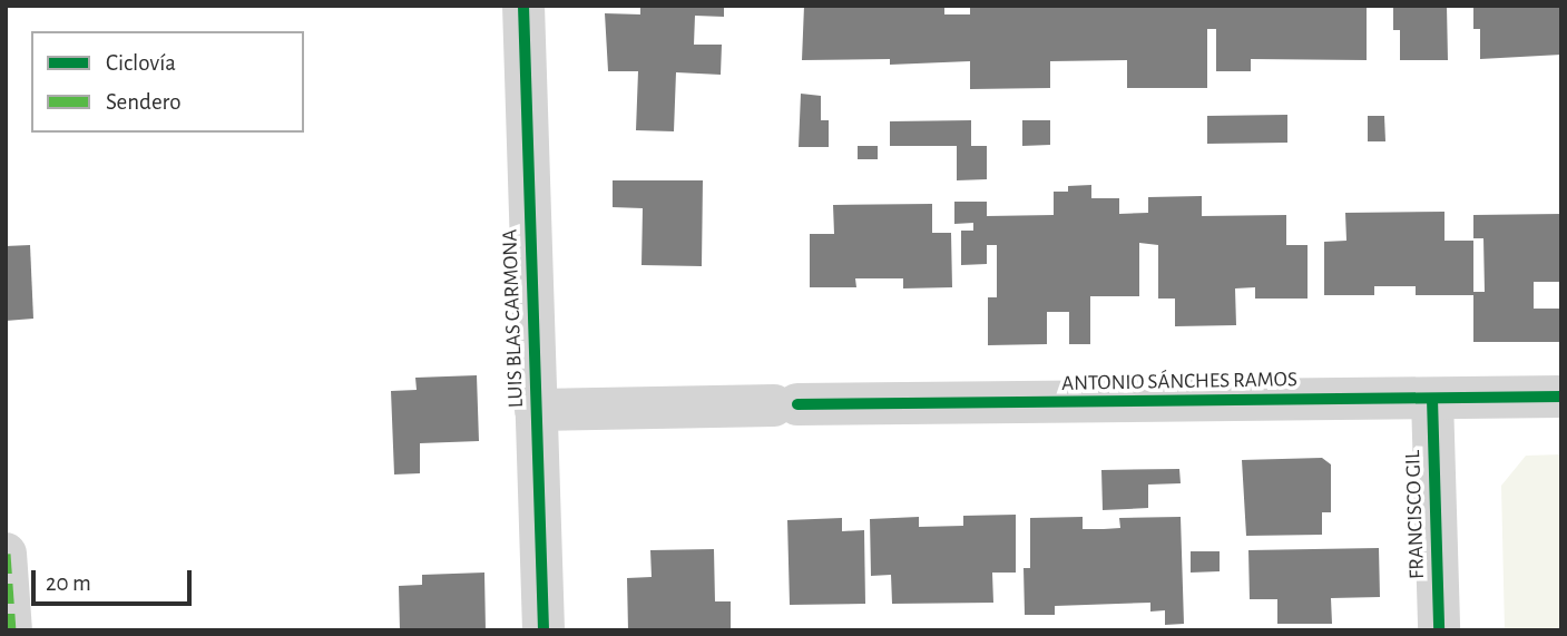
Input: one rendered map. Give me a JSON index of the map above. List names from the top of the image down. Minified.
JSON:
{"streets":{"street":["LUIS BLAS CARMONA","ANTONIO SÁNCHES RAMOS","FRANCISCO GIL"]},"crossings":[["LUIS BLAS CARMONA","ANTONIO SÁNCHES RAMOS"],["ANTONIO SÁNCHES RAMOS","FRANCISCO GIL"]],"legend":["Ciclovía","Sendero"],"scale_bar":"20 m"}
